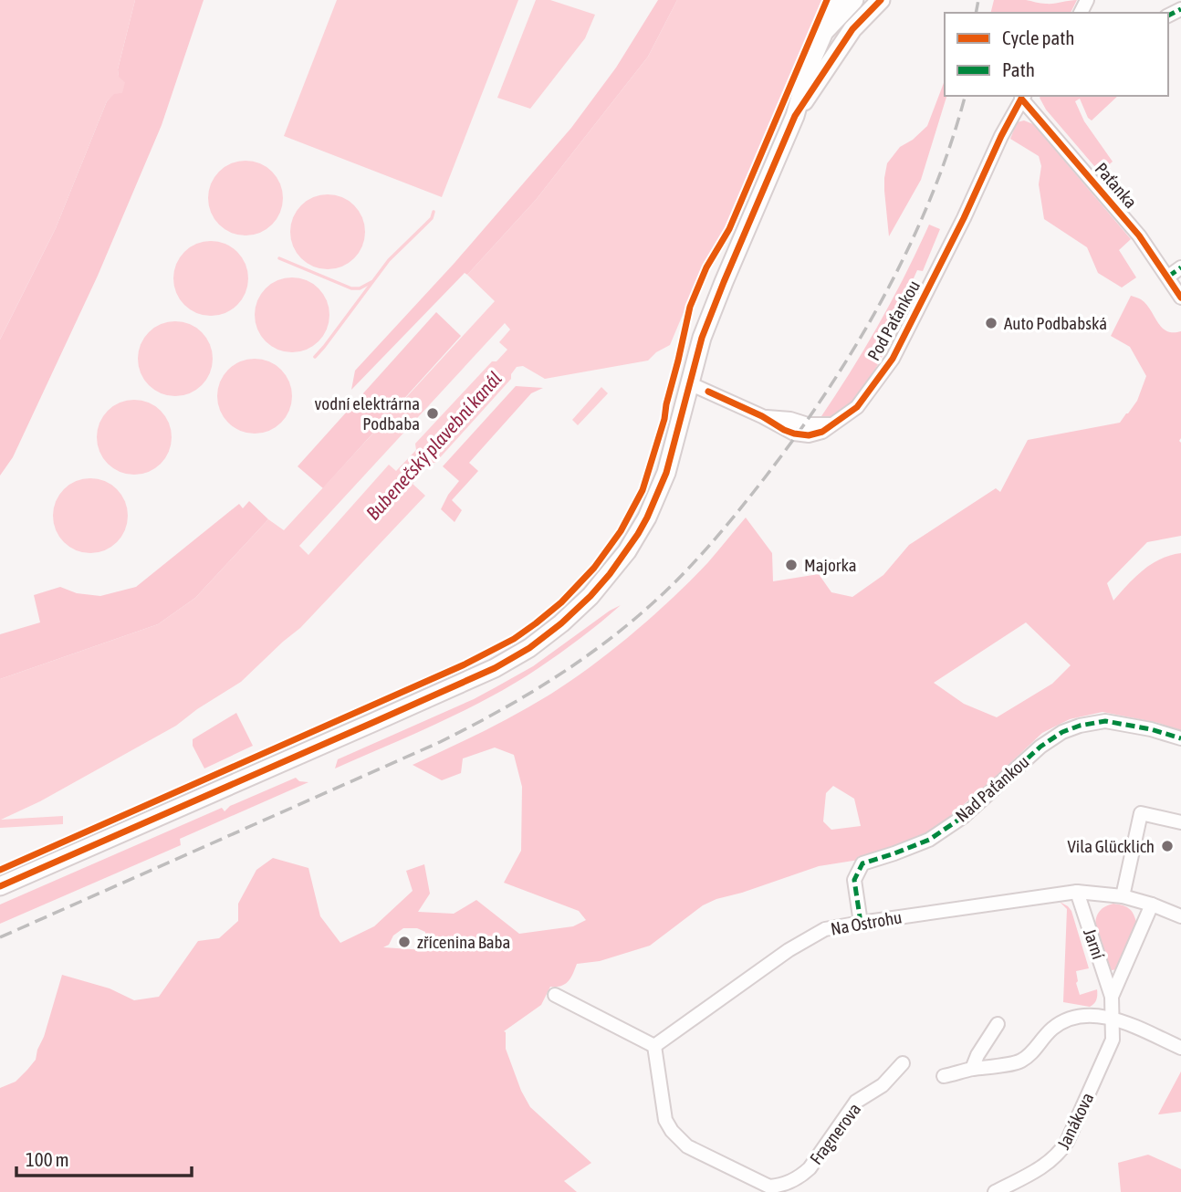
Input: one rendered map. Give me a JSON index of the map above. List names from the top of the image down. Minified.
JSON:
{"streets":{"street":["Paťanka","Pod Paťankou","Nad Paťankou","Na Ostrohu","Jarní","Janákova","Fragnerova"]},"crossings":[["Paťanka","Pod Paťankou"],["Nad Paťankou","Na Ostrohu"],["Na Ostrohu","Jarní"],["Na Ostrohu","Fragnerova"],["Jarní","Janákova"]],"water":["Bubenečský plavební kanál"],"places":["Auto Podbabská","vodní elektrárna Podbaba","Majorka","Vila Glücklich","zřícenina Baba"],"legend":["Cycle path","Path"],"scale_bar":"100 m"}
